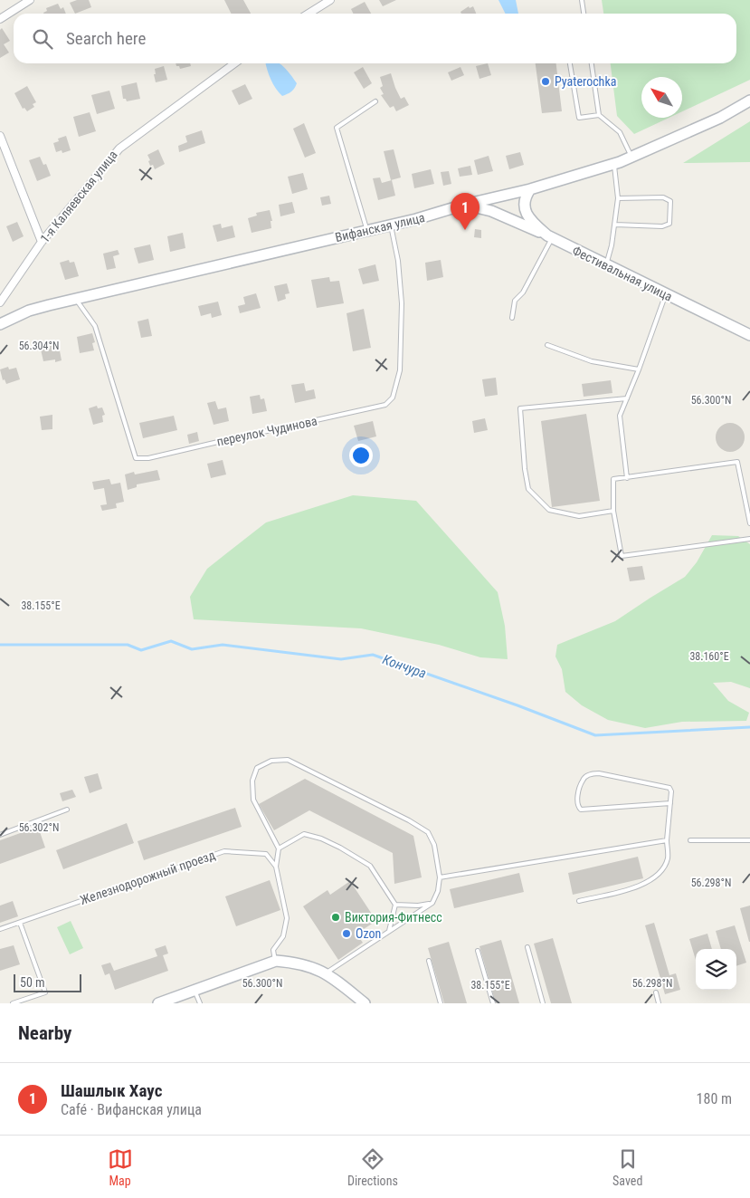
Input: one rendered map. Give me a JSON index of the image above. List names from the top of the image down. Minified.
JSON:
{"streets":{"main road":["Вифанская улица","Фестивальная улица"],"street":["1-я Каляевская улица"],"lane":["переулок Чудинова","Железнодорожный проезд"]},"crossings":[["Вифанская улица","Фестивальная улица"],["Вифанская улица","переулок Чудинова"]],"water":["Кончура"],"places":["Pyaterochka","Виктория-Фитнесс","Ozon"],"scale_bar":"50 m","north":"top left","page":{"search":"Search here","pins":"1","scale":"50 m","heading":"Nearby","list":[{"mark":"1","name":"Шашлык Хаус","note":"Café · Вифанская улица","value":"180 m"}],"nav":["Map","Directions","Saved"]},"coordinates":["56.304°N","56.300°N","38.155°E","38.160°E","56.302°N","56.298°N"]}
